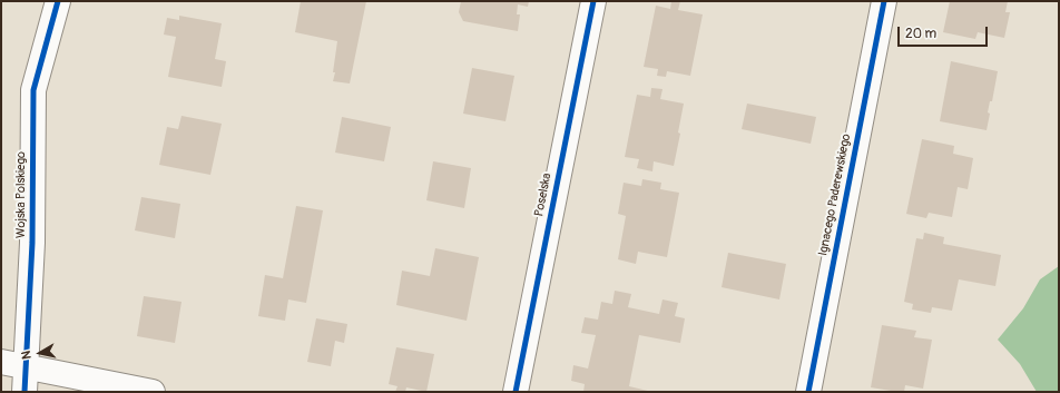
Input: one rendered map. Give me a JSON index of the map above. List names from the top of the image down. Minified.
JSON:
{"streets":{"street":["Wojska Polskiego","Poselska","Ignacego Paderewskiego"]},"scale_bar":"20 m","north":"left"}
